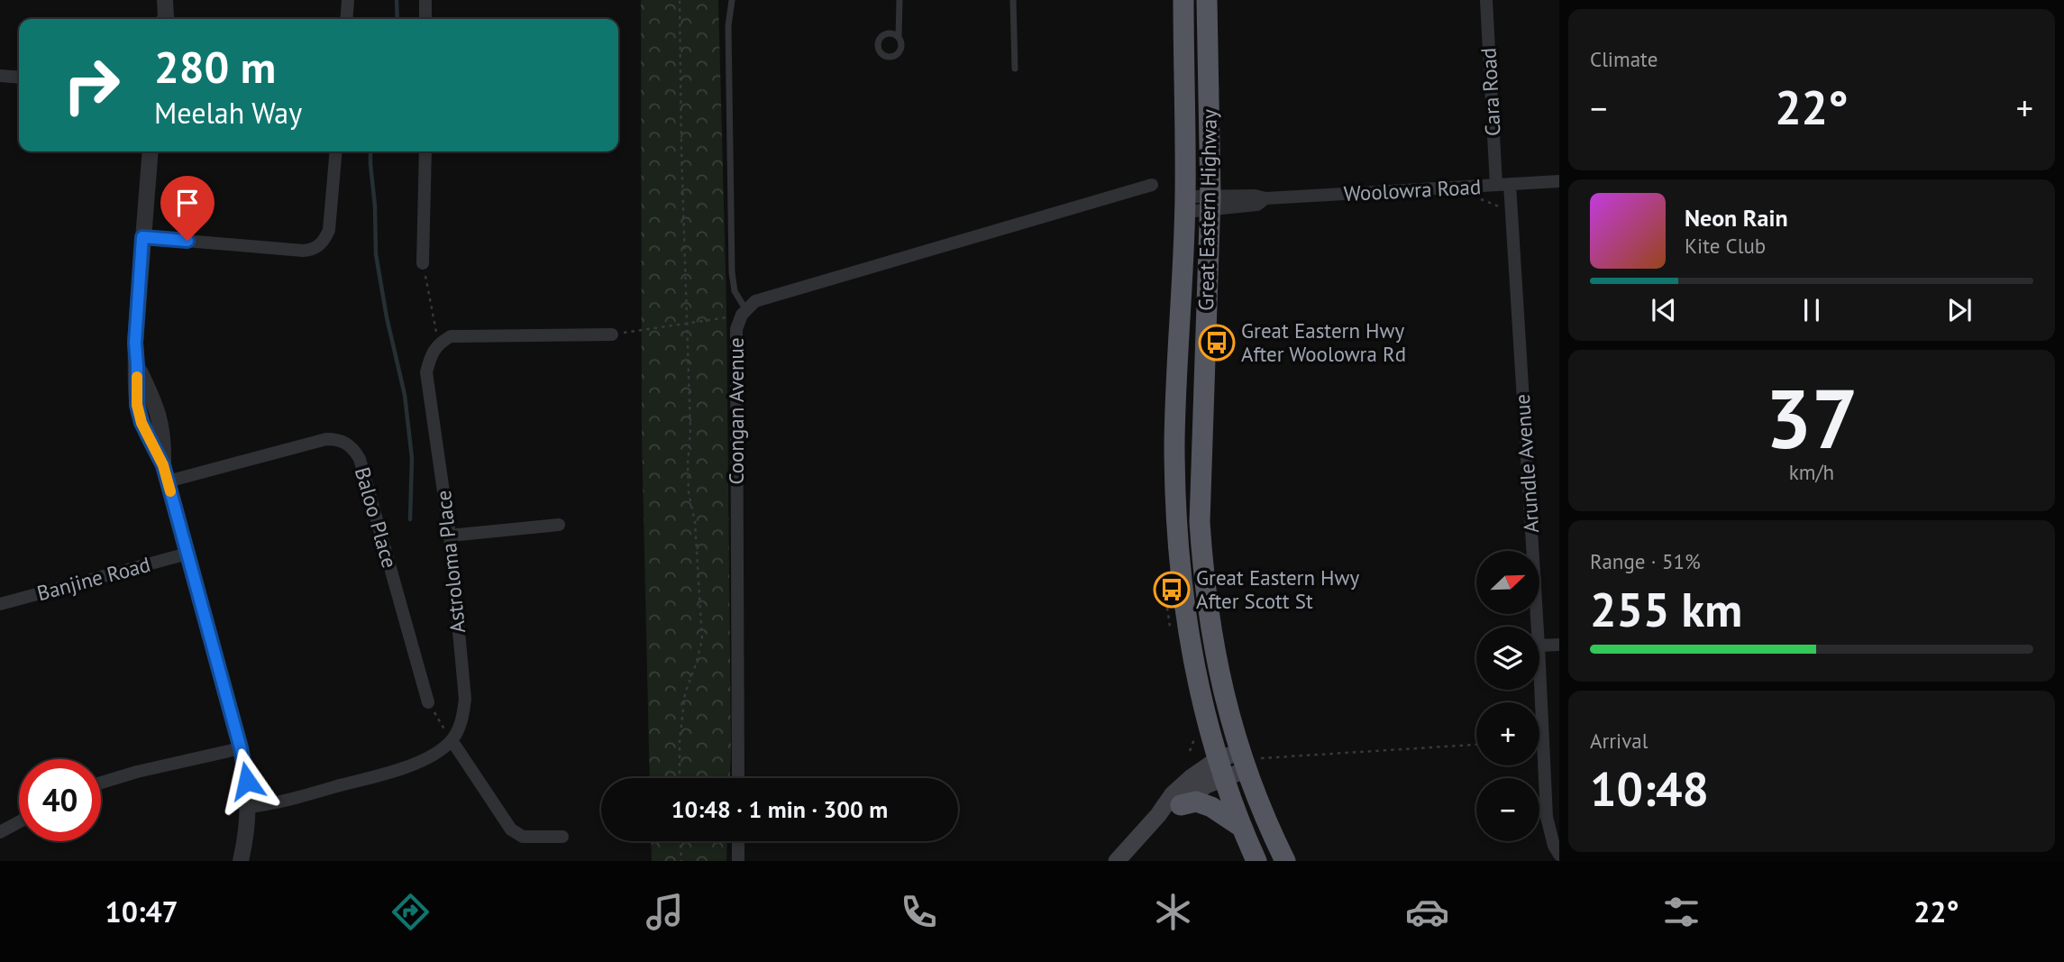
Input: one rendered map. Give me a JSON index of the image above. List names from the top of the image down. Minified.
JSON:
{"streets":{"highway":["Great Eastern Highway"],"street":["Cara Road","Woolowra Road","Coongan Avenue","Arundle Avenue","Baloo Place","Astroloma Place","Banjine Road"]},"crossings":[["Cara Road","Woolowra Road"],["Cara Road","Arundle Avenue"],["Woolowra Road","Great Eastern Highway"],["Woolowra Road","Arundle Avenue"]],"places":{"bus stop":["Great Eastern Hwy After Woolowra Rd","Great Eastern Hwy After Scott St"]},"north":"top right","page":{"tile":["Climate",["37","km/h"],["Range · 51%","255 km"],["Arrival","10:48"]],"turn":["280 m","Meelah Way"],"heat":["−","22°","+"],"song":["Neon Rain","Kite Club"],"map_buttons":["+","−"],"limit":"40","trip":"10:48 · 1 min · 300 m","tabs":["10:47","22°"]}}
